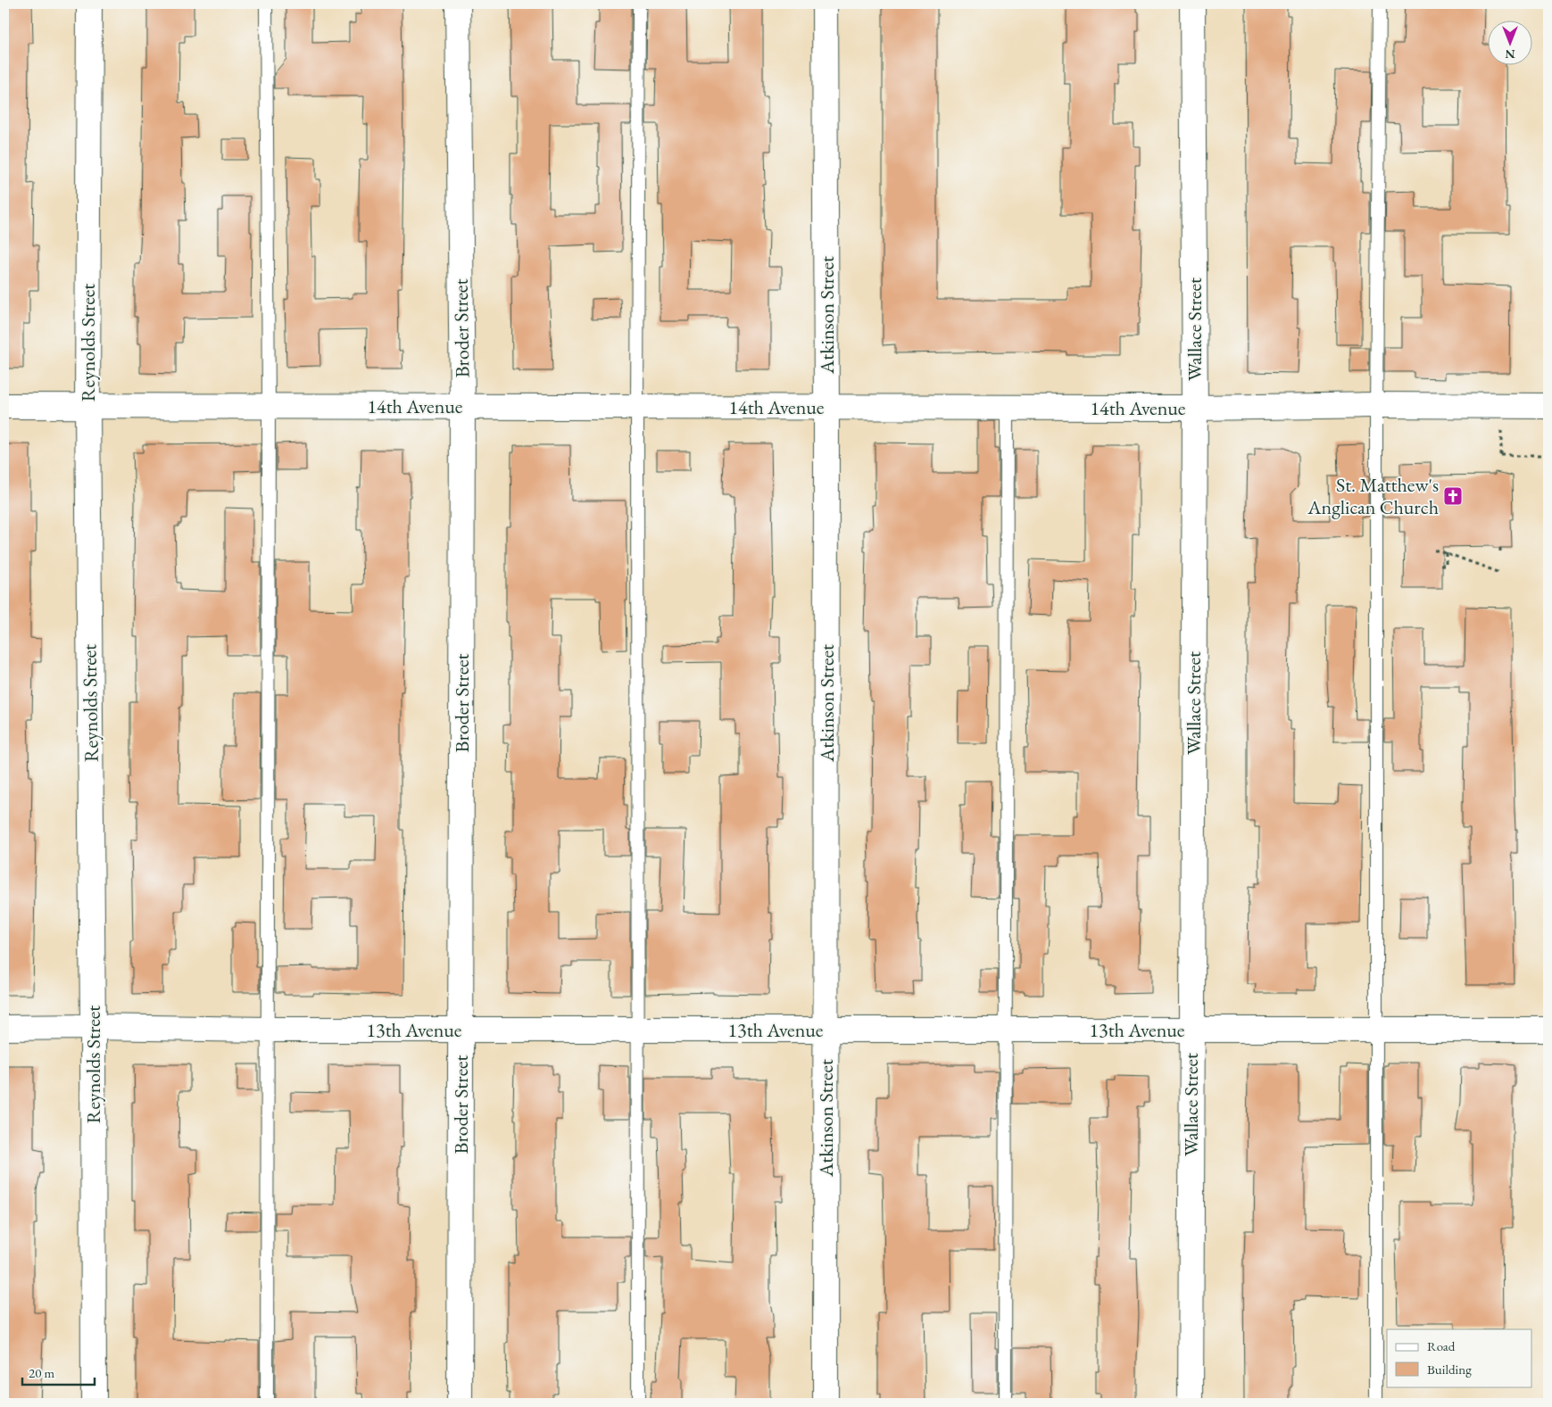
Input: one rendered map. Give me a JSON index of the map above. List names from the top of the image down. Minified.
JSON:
{"streets":{"street":["Atkinson Street","Broder Street","Wallace Street","Reynolds Street","14th Avenue","13th Avenue"]},"crossings":[["Atkinson Street","14th Avenue"],["Atkinson Street","13th Avenue"],["Broder Street","14th Avenue"],["Broder Street","13th Avenue"],["Wallace Street","14th Avenue"],["Wallace Street","13th Avenue"],["Reynolds Street","14th Avenue"],["Reynolds Street","13th Avenue"]],"places":{"church":["St. Matthew's Anglican Church"]},"legend":["Road","Building"],"scale_bar":"20 m","north":"bottom"}
